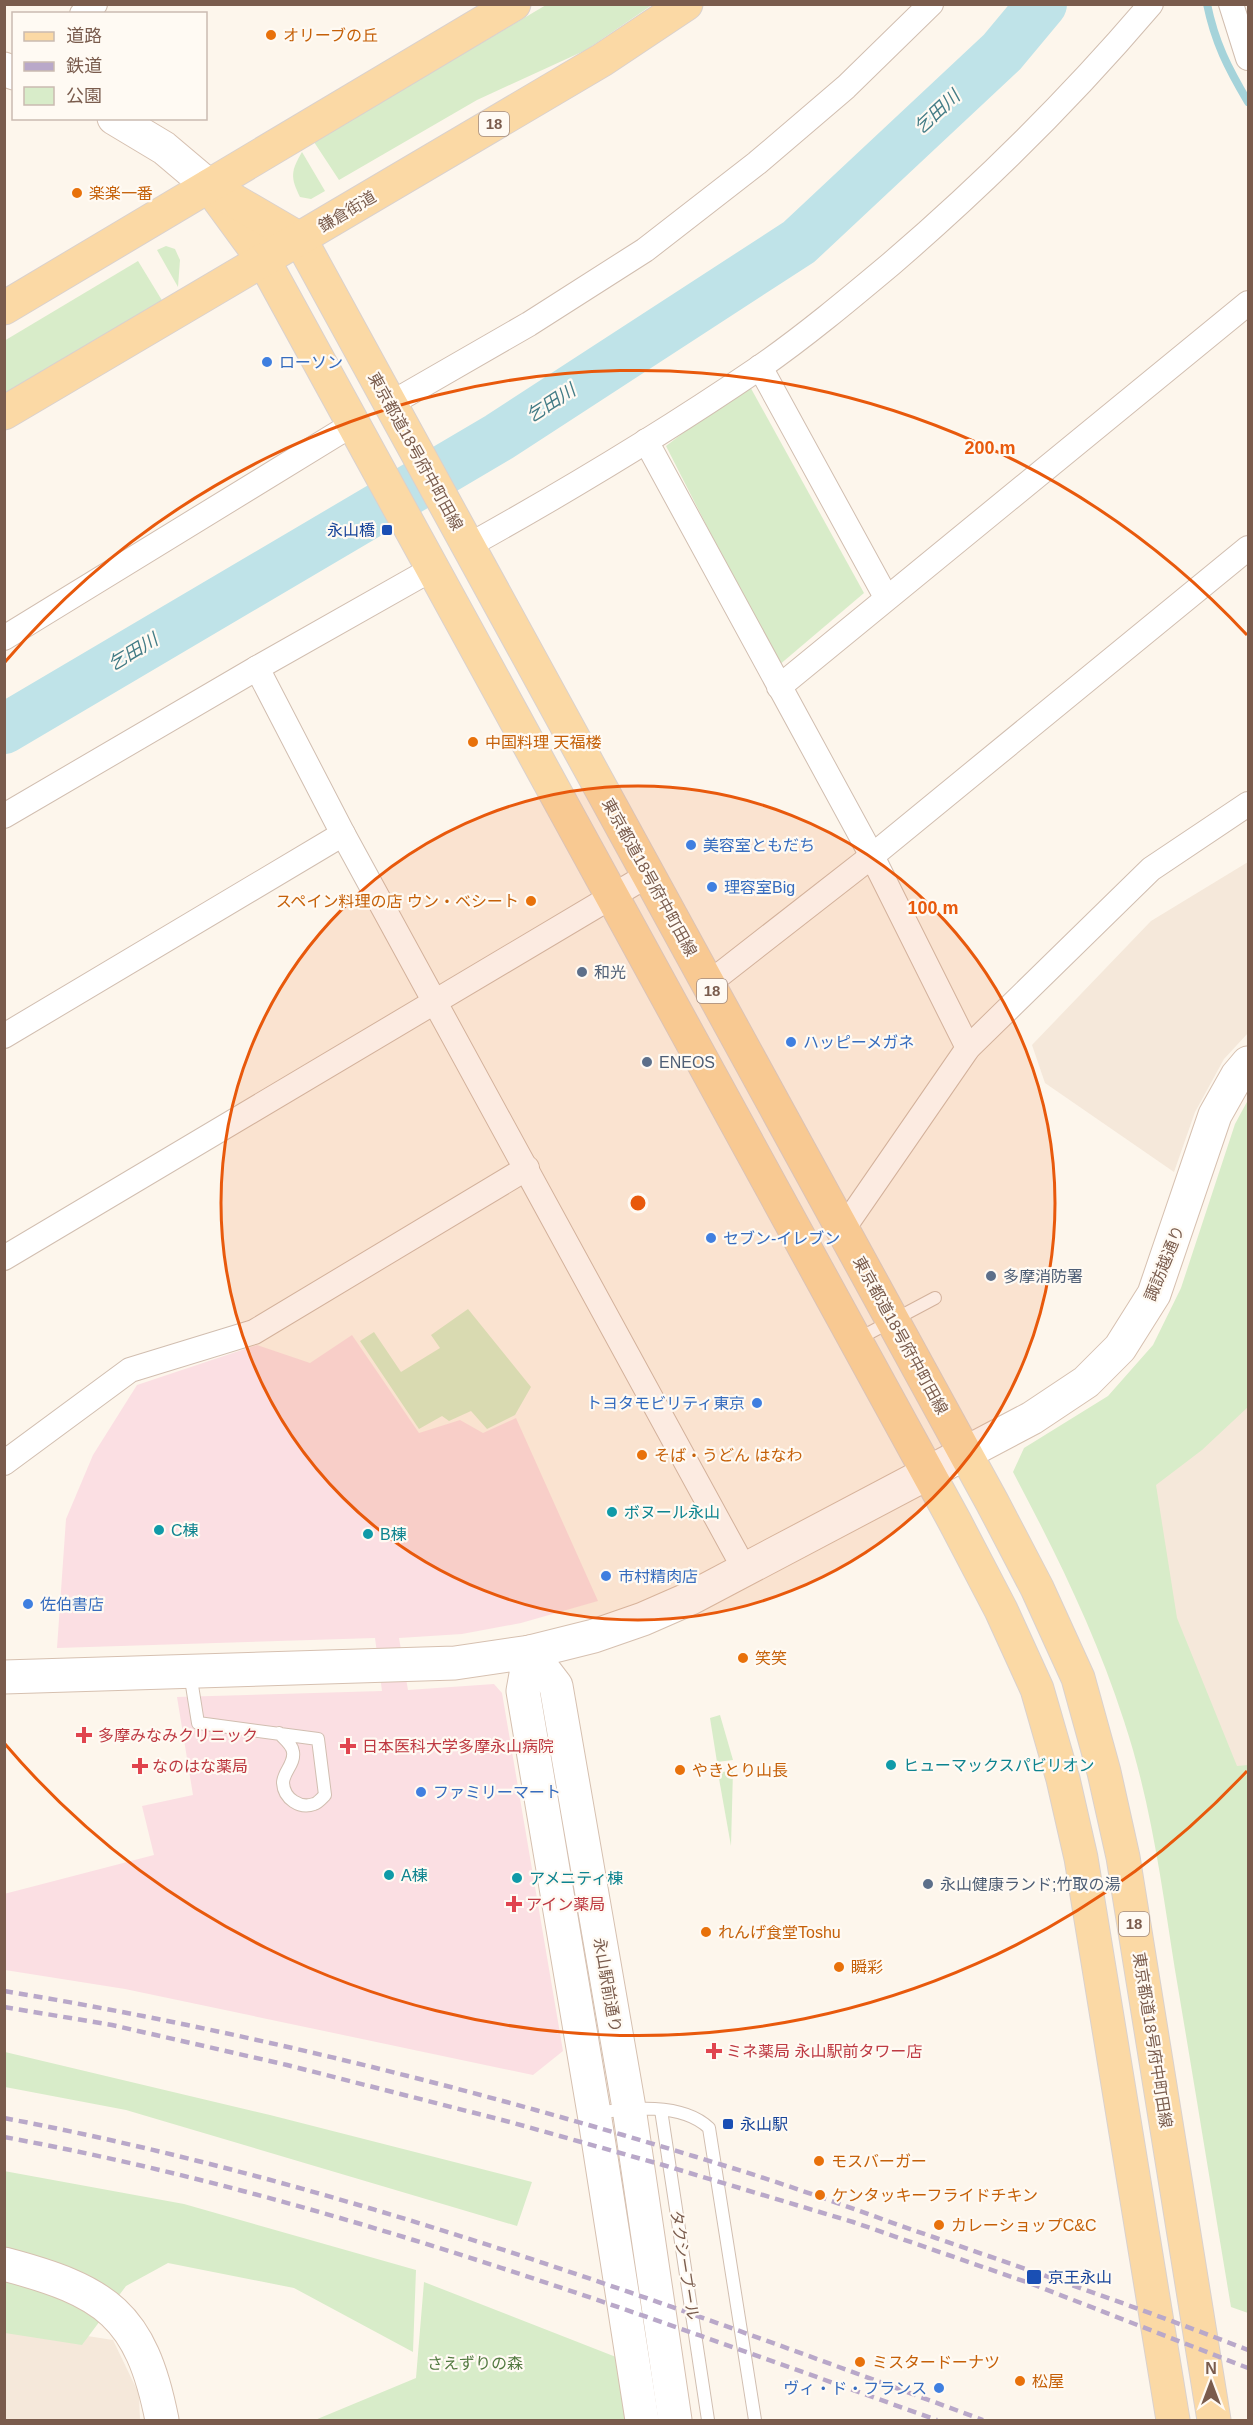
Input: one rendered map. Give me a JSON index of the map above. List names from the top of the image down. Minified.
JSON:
{"streets":{"main road":["18","鎌倉街道","東京都道18号府中町田線"],"street":["諏訪越通り","永山駅前通り"],"lane":["タクシープール"]},"crossings":[["18","鎌倉街道"],["18","諏訪越通り"],["鎌倉街道","東京都道18号府中町田線"],["東京都道18号府中町田線","諏訪越通り"],["諏訪越通り","永山駅前通り"]],"water":["乞田川"],"parks":["さえずりの森"],"places":{"other":["オリーブの丘","楽楽一番","ローソン","中国料理 天福楼","美容室ともだち","理容室Big","スペイン料理の店 ウン・ベシート","和光","ハッピーメガネ","ENEOS","セブン-イレブン","多摩消防署","トヨタモビリティ東京","そば・うどん はなわ","ボヌール永山","C棟","B棟","市村精肉店","佐伯書店","笑笑","ヒューマックスパビリオン","やきとり山長","ファミリーマート","A棟","アメニティ棟","永山健康ランド;竹取の湯","れんげ食堂Toshu","瞬彩","モスバーガー","ケンタッキーフライドチキン","カレーショップC&C","ミスタードーナツ","松屋","ヴィ・ド・フランス"],"transit":["永山橋","永山駅","京王永山"],"health":["多摩みなみクリニック","日本医科大学多摩永山病院","なのはな薬局","アイン薬局","ミネ薬局 永山駅前タワー店"]},"legend":["道路","鉄道","公園"],"north":"top","rings":["200 m","100 m"]}
